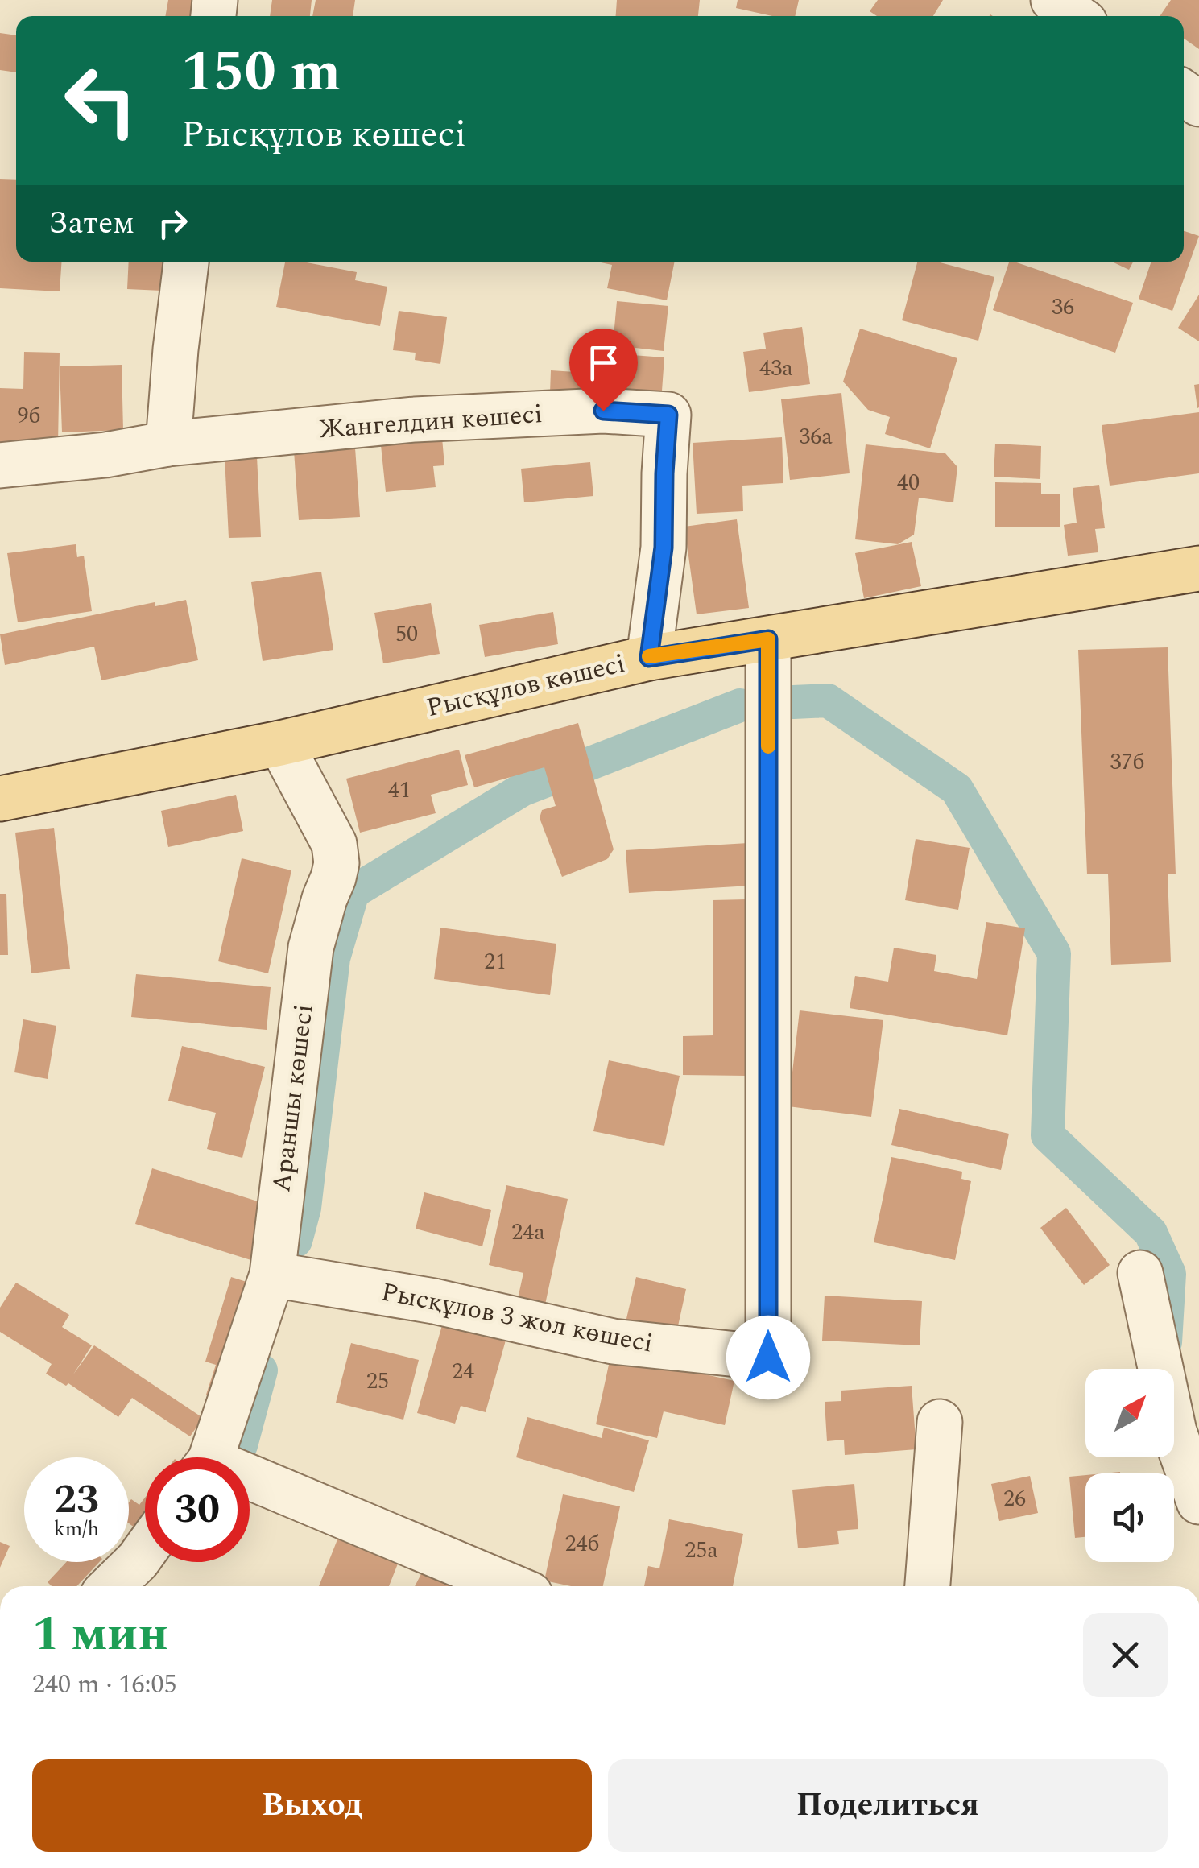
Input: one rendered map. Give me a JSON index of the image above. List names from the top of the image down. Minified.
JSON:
{"streets":{"main road":["Рысқұлов көшесі"],"street":["Жангелдин көшесі","Араншы көшесі","Рысқұлов 3 жол көшесі"]},"crossings":[["Жангелдин көшесі","Рысқұлов көшесі"],["Рысқұлов көшесі","Араншы көшесі"],["Рысқұлов көшесі","Рысқұлов 3 жол көшесі"],["Араншы көшесі","Рысқұлов 3 жол көшесі"]],"house_numbers":["36","43а","9б","36а","40","50","37б","41","21","24а","24","25","26","24б","25а"],"north":"top right","page":{"turn":["150 m","Рысқұлов көшесі"],"then":"Затем","speed":"23 km/h","limit":"30","heading":["1 мин","240 m · 16:05"],"buttons":["Выход","Поделиться"]}}
